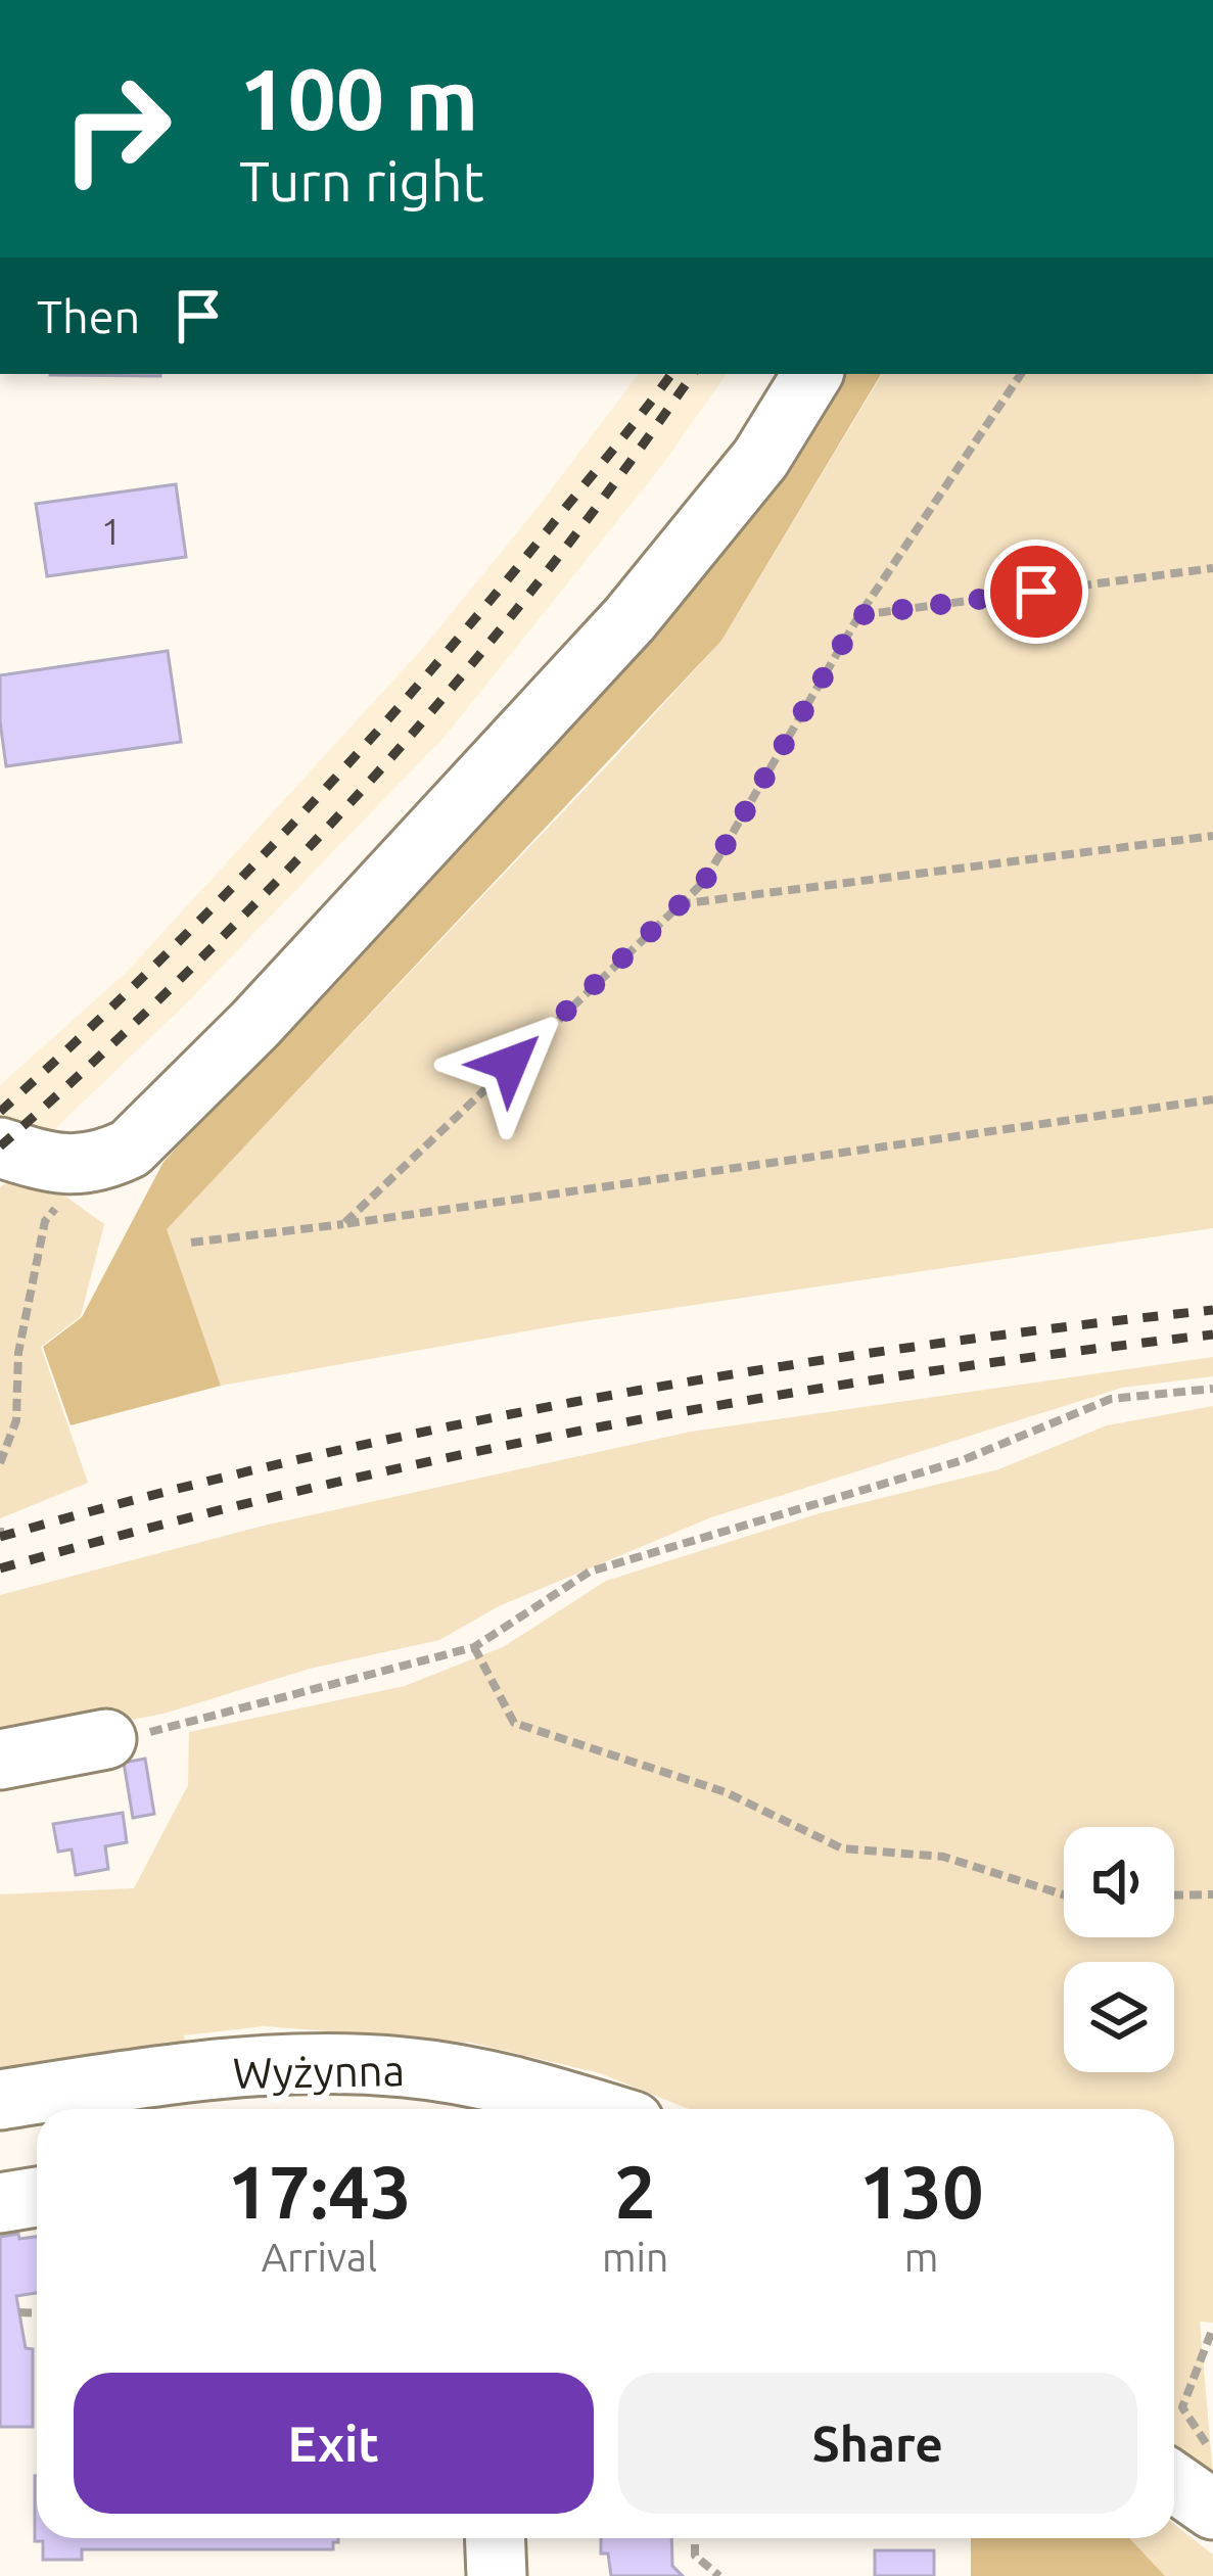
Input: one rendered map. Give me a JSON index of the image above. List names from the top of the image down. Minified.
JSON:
{"streets":{"street":["Wyżynna"]},"house_numbers":["1"],"page":{"turn":["100 m","Turn right"],"then":"Then","eta":["17:43","Arrival","2","min","130","m"],"buttons":["Exit","Share"]}}
